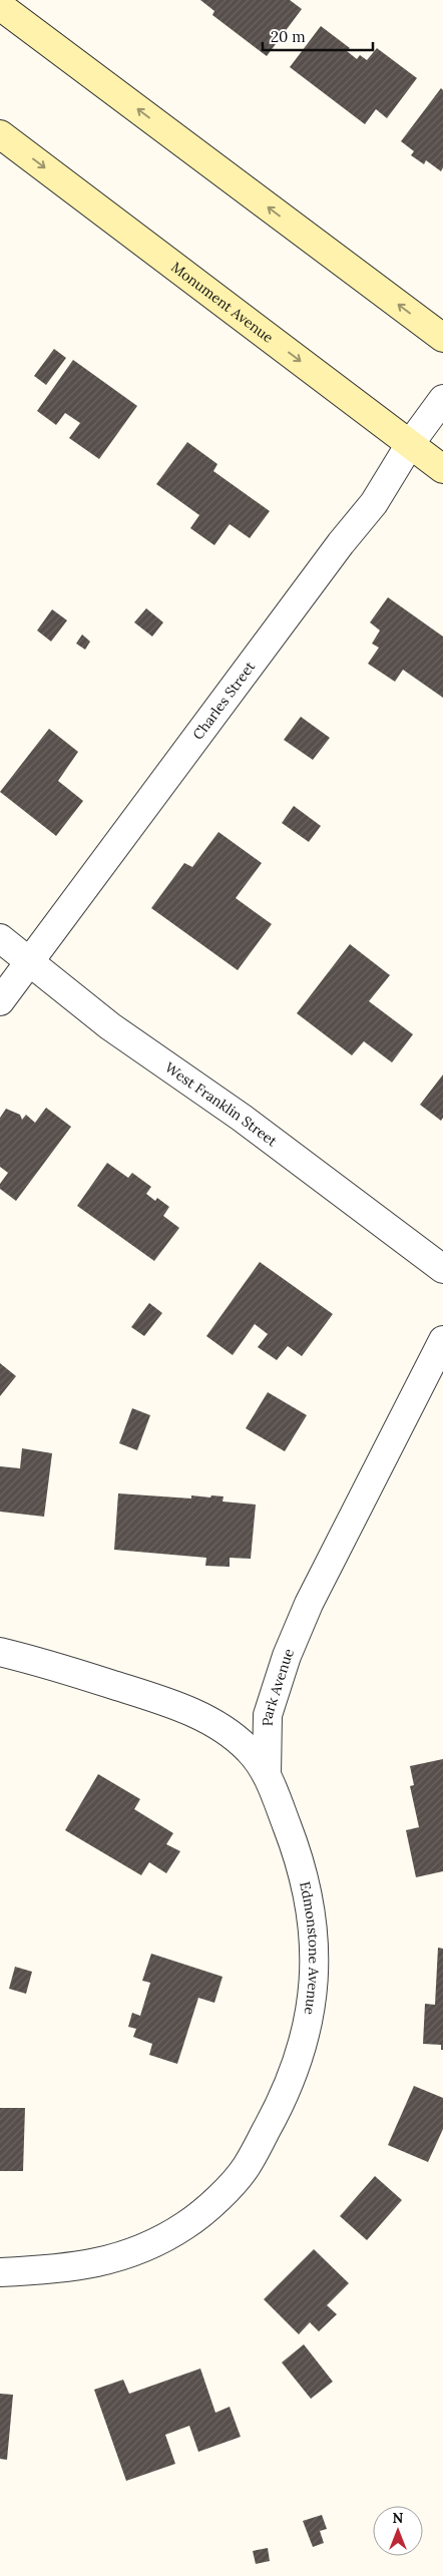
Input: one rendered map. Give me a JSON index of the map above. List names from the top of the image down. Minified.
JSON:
{"streets":{"street":["Monument Avenue","Charles Street","West Franklin Street","Park Avenue","Edmonstone Avenue"]},"crossings":[["Monument Avenue","Charles Street"],["Charles Street","West Franklin Street"],["Park Avenue","Edmonstone Avenue"]],"scale_bar":"20 m","north":"top"}
